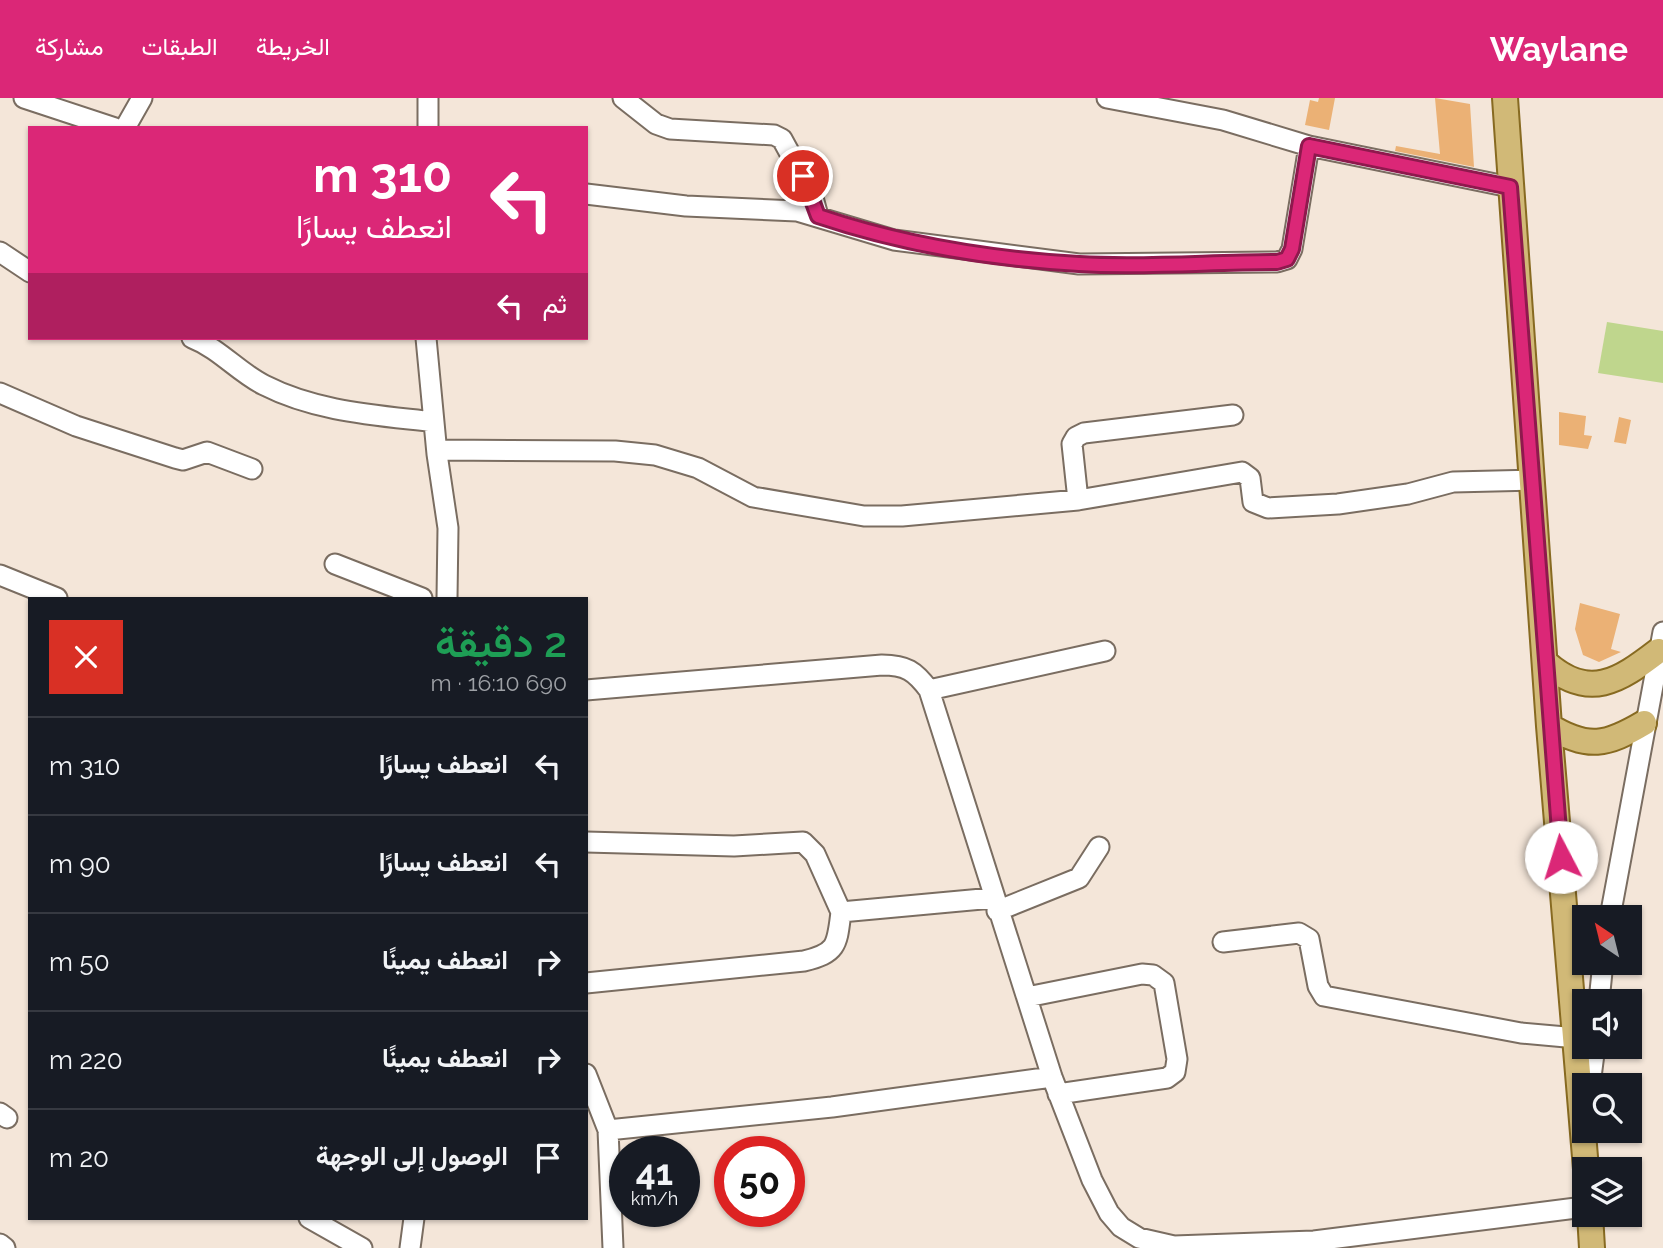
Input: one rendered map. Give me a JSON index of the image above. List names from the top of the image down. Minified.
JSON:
{"north":"top left","page":{"header":"Waylane","nav":["الخريطة","الطبقات","مشاركة"],"turn":["310 m","انعطف يسارًا"],"then":"ثم","heading":["2 دقيقة","690 m · 16:10"],"list":[{"name":"انعطف يسارًا","value":"310 m"},{"name":"انعطف يسارًا","value":"90 m"},{"name":"انعطف يمينًا","value":"50 m"},{"name":"انعطف يمينًا","value":"220 m"},{"name":"الوصول إلى الوجهة","value":"20 m"}],"speed":"41 km/h","limit":"50"}}
